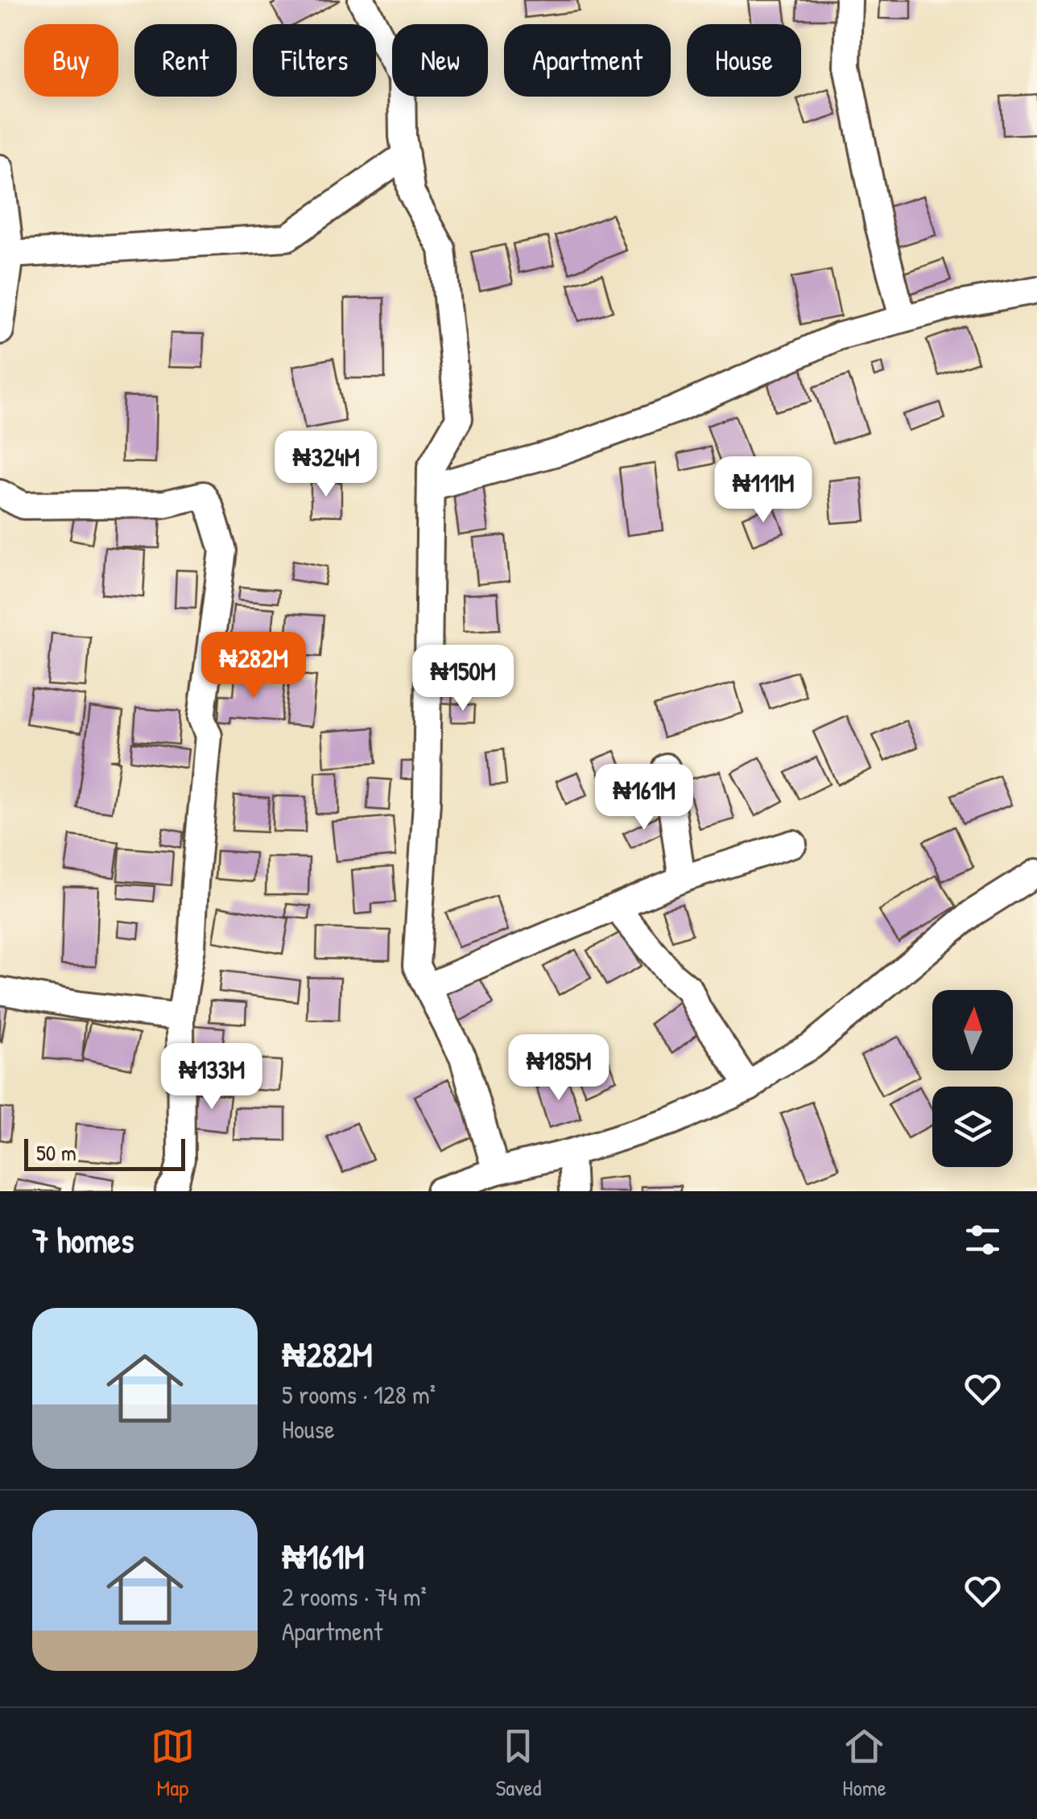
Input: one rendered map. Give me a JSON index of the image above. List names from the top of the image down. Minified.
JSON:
{"scale_bar":"50 m","north":"top","page":{"chip":["Buy","Rent","Filters","New","Apartment","House"],"price":["₦324M","₦111M","₦282M","₦150M","₦161M","₦185M","₦133M"],"scale":"50 m","heading":"7 homes","list":[{"name":"₦282M","note":"5 rooms · 128 m² · House"},{"name":"₦161M","note":"2 rooms · 74 m² · Apartment"}],"tabs":["Map","Saved","Home"]}}
